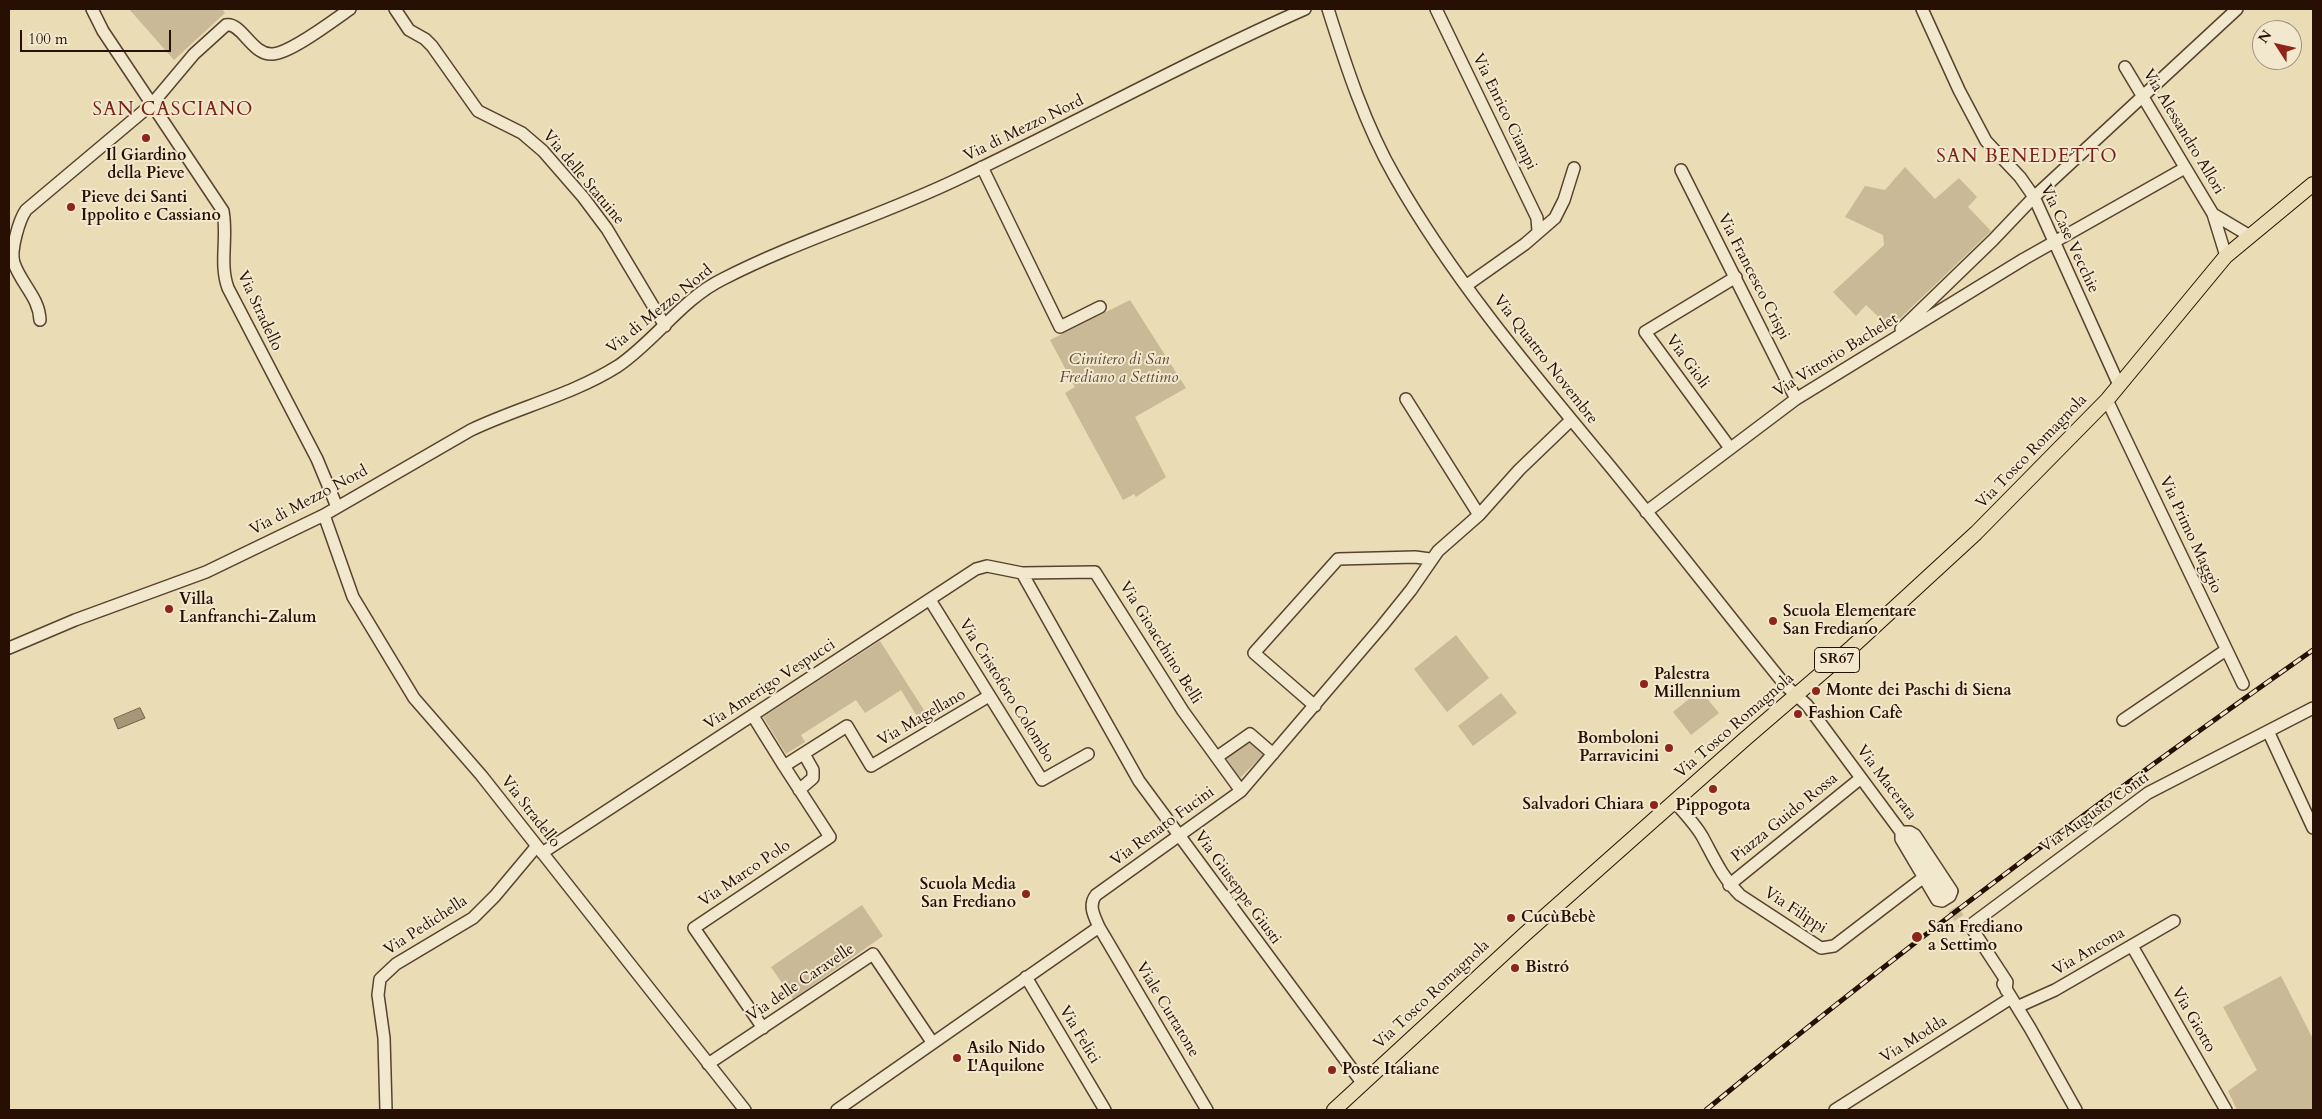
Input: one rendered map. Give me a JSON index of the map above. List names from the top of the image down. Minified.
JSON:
{"streets":{"main road":["Via Tosco Romagnola","SR67"],"street":["Via Enrico Ciampi","Via di Mezzo Nord","Via Alessandro Allori","Via delle Statuine","Via Case Vecchie","Via Francesco Crispi","Via Stradello","Via Vittorio Bachelet","Via Quattro Novembre","Via Gioli","Via Primo Maggio","Via Gioacchino Belli","Via Amerigo Vespucci","Via Cristoforo Colombo","Via Magellano","Via Macerata","Via Augusto Conti","Piazza Guido Rossa","Via Renato Fucini","Via Marco Polo","Via Giuseppe Giusti","Via Filippi","Via Pedichella","Via Ancona","Via delle Caravelle","Viale Curtatone","Via Giotto","Via Felici","Via Modda"]},"crossings":[["Via di Mezzo Nord","Via delle Statuine"],["Via di Mezzo Nord","Via Stradello"],["Via Alessandro Allori","Via Vittorio Bachelet"],["Via Alessandro Allori","Via Tosco Romagnola"],["Via Case Vecchie","Via Vittorio Bachelet"],["Via Case Vecchie","Via Tosco Romagnola"],["Via Francesco Crispi","Via Vittorio Bachelet"],["Via Francesco Crispi","Via Gioli"],["Via Stradello","Via Amerigo Vespucci"],["Via Stradello","Via Pedichella"],["Via Stradello","Via delle Caravelle"],["Via Vittorio Bachelet","Via Quattro Novembre"],["Via Vittorio Bachelet","Via Gioli"],["Via Quattro Novembre","Via Tosco Romagnola"],["Via Quattro Novembre","Via Macerata"],["Via Quattro Novembre","Via Renato Fucini"],["Via Tosco Romagnola","Via Primo Maggio"],["Via Tosco Romagnola","Via Macerata"],["Via Tosco Romagnola","Via Giuseppe Giusti"],["Via Tosco Romagnola","Via Filippi"],["Via Gioacchino Belli","Via Amerigo Vespucci"],["Via Gioacchino Belli","Via Renato Fucini"],["Via Gioacchino Belli","Via Giuseppe Giusti"],["Via Amerigo Vespucci","Via Cristoforo Colombo"],["Via Amerigo Vespucci","Via Giuseppe Giusti"],["Via Amerigo Vespucci","Via Pedichella"],["Via Cristoforo Colombo","Via Magellano"],["Via Macerata","Piazza Guido Rossa"],["Via Augusto Conti","Via Ancona"],["Via Augusto Conti","Via Modda"],["Piazza Guido Rossa","Via Filippi"],["Via Renato Fucini","Via Giuseppe Giusti"],["Via Renato Fucini","Viale Curtatone"],["Via Marco Polo","Via delle Caravelle"],["Via Ancona","Via Giotto"],["Via Ancona","Via Modda"]],"districts":["SAN CASCIANO","SAN BENEDETTO"],"parks":["Cimitero di San Frediano a Settimo"],"places":["Il Giardino della Pieve","Pieve dei Santi Ippolito e Cassiano","Villa Lanfranchi-Zalum","Scuola Elementare San Frediano","Palestra Millennium","Monte dei Paschi di Siena","Fashion Cafè","Bomboloni Parravicini","Pippogota","Salvadori Chiara","Scuola Media San Frediano","CucùBebè","San Frediano a Settimo","Bistró","Asilo Nido L'Aquilone","Poste Italiane"],"scale_bar":"100 m","north":"top left"}
